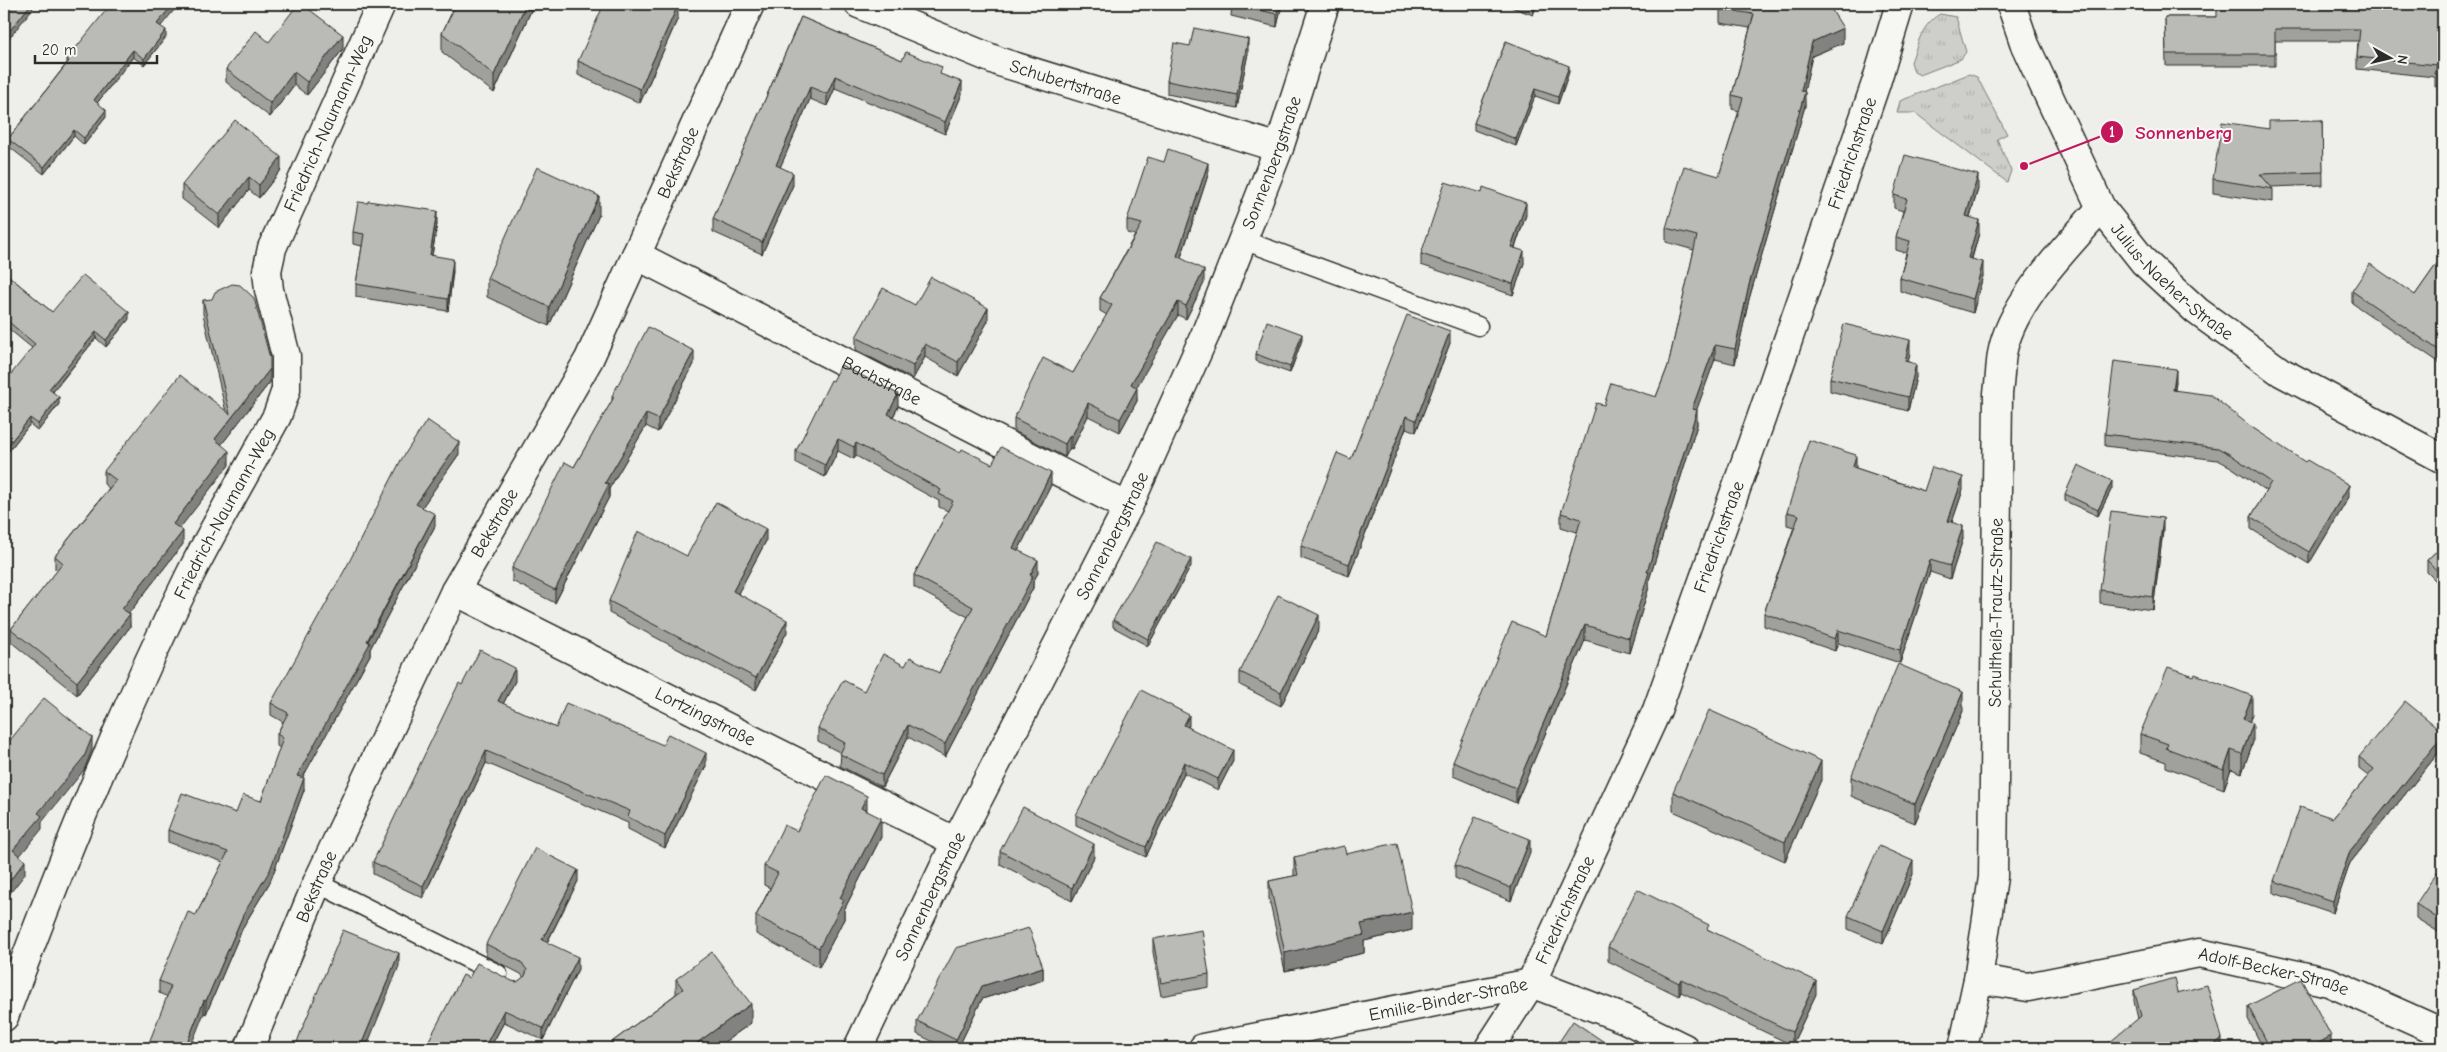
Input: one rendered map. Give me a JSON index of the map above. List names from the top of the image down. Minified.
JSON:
{"streets":{"street":["Schubertstraße","Friedrich-Naumann-Weg","Friedrichstraße","Bekstraße","Sonnenbergstraße","Julius-Naeher-Straße","Bachstraße","Schultheiß-Trautz-Straße","Lortzingstraße","Adolf-Becker-Straße","Emilie-Binder-Straße"]},"crossings":[["Schubertstraße","Sonnenbergstraße"],["Friedrichstraße","Emilie-Binder-Straße"],["Bekstraße","Bachstraße"],["Bekstraße","Lortzingstraße"],["Sonnenbergstraße","Bachstraße"],["Sonnenbergstraße","Lortzingstraße"],["Julius-Naeher-Straße","Schultheiß-Trautz-Straße"],["Schultheiß-Trautz-Straße","Adolf-Becker-Straße"]],"places":["Sonnenberg"],"scale_bar":"20 m","north":"right"}
